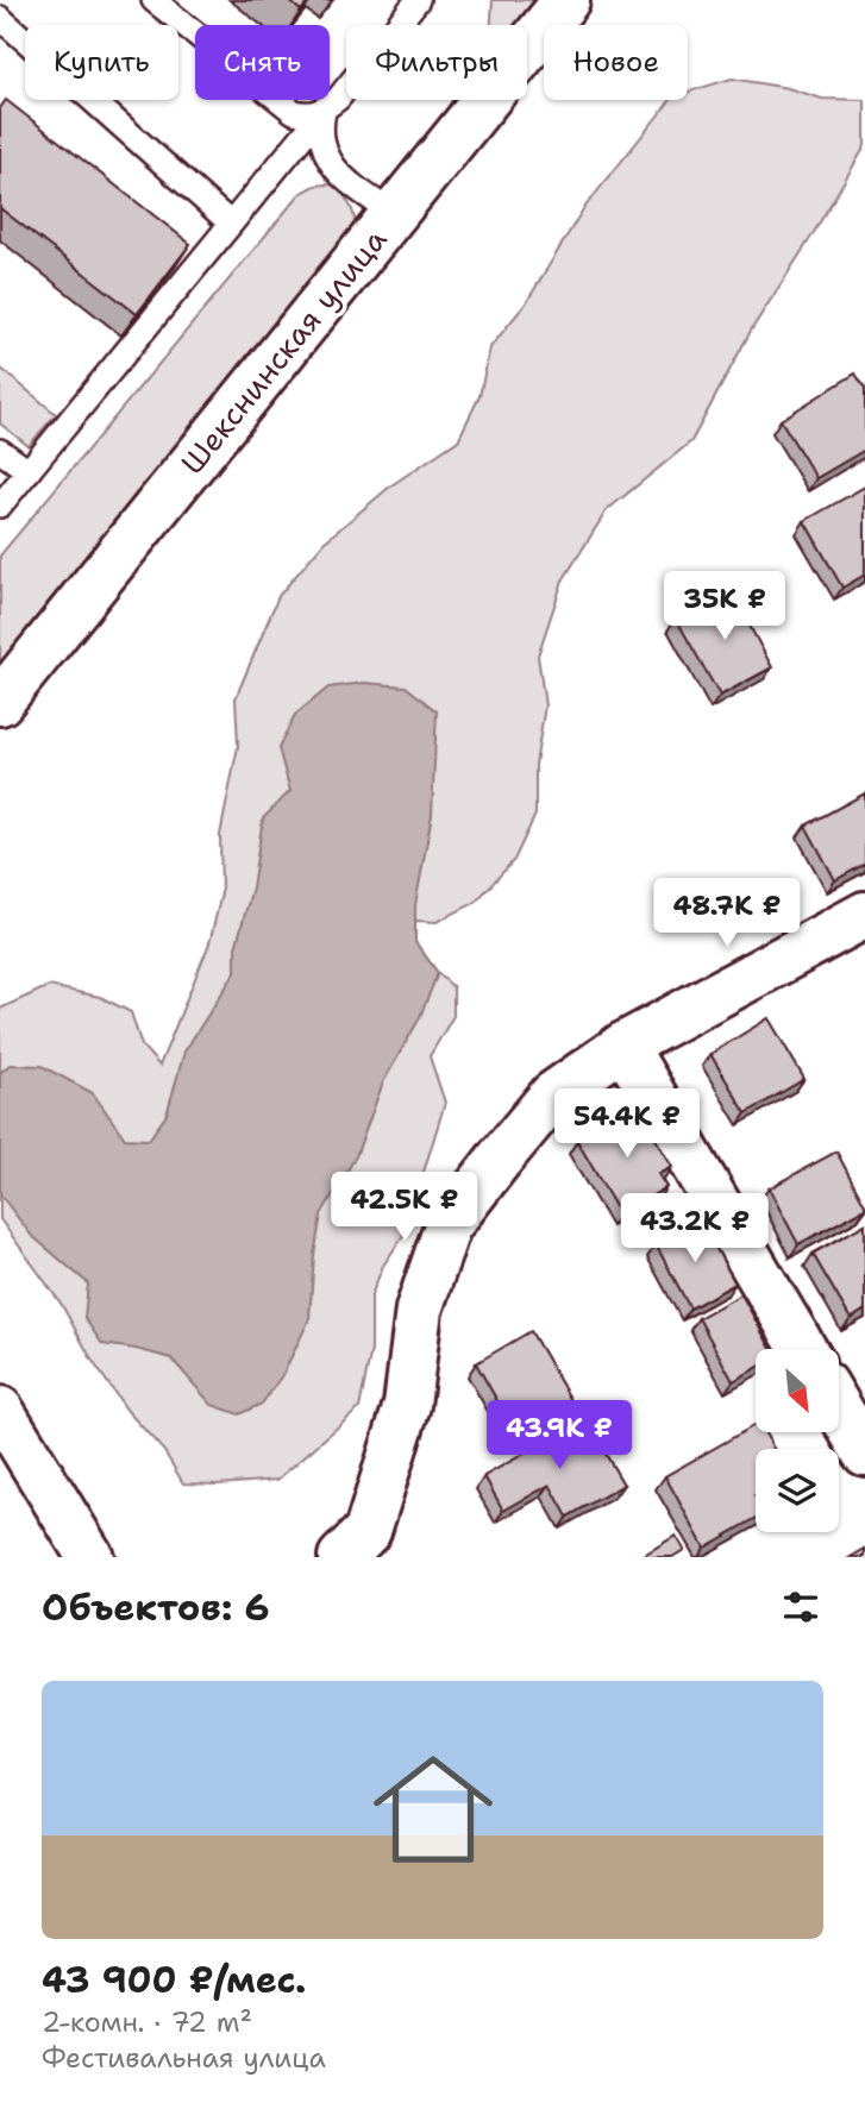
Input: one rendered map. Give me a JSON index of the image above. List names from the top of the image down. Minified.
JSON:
{"streets":{"street":["Шекснинская улица"]},"north":"bottom right","page":{"chip":["Купить","Снять","Фильтры","Новое"],"price":["35K ₽","48.7K ₽","54.4K ₽","42.5K ₽","43.2K ₽","43.9K ₽"],"heading":"Объектов: 6","list":[{"name":"43 900 ₽/мес.","note":"2-комн. · 72 m² · Фестивальная улица"}]}}
